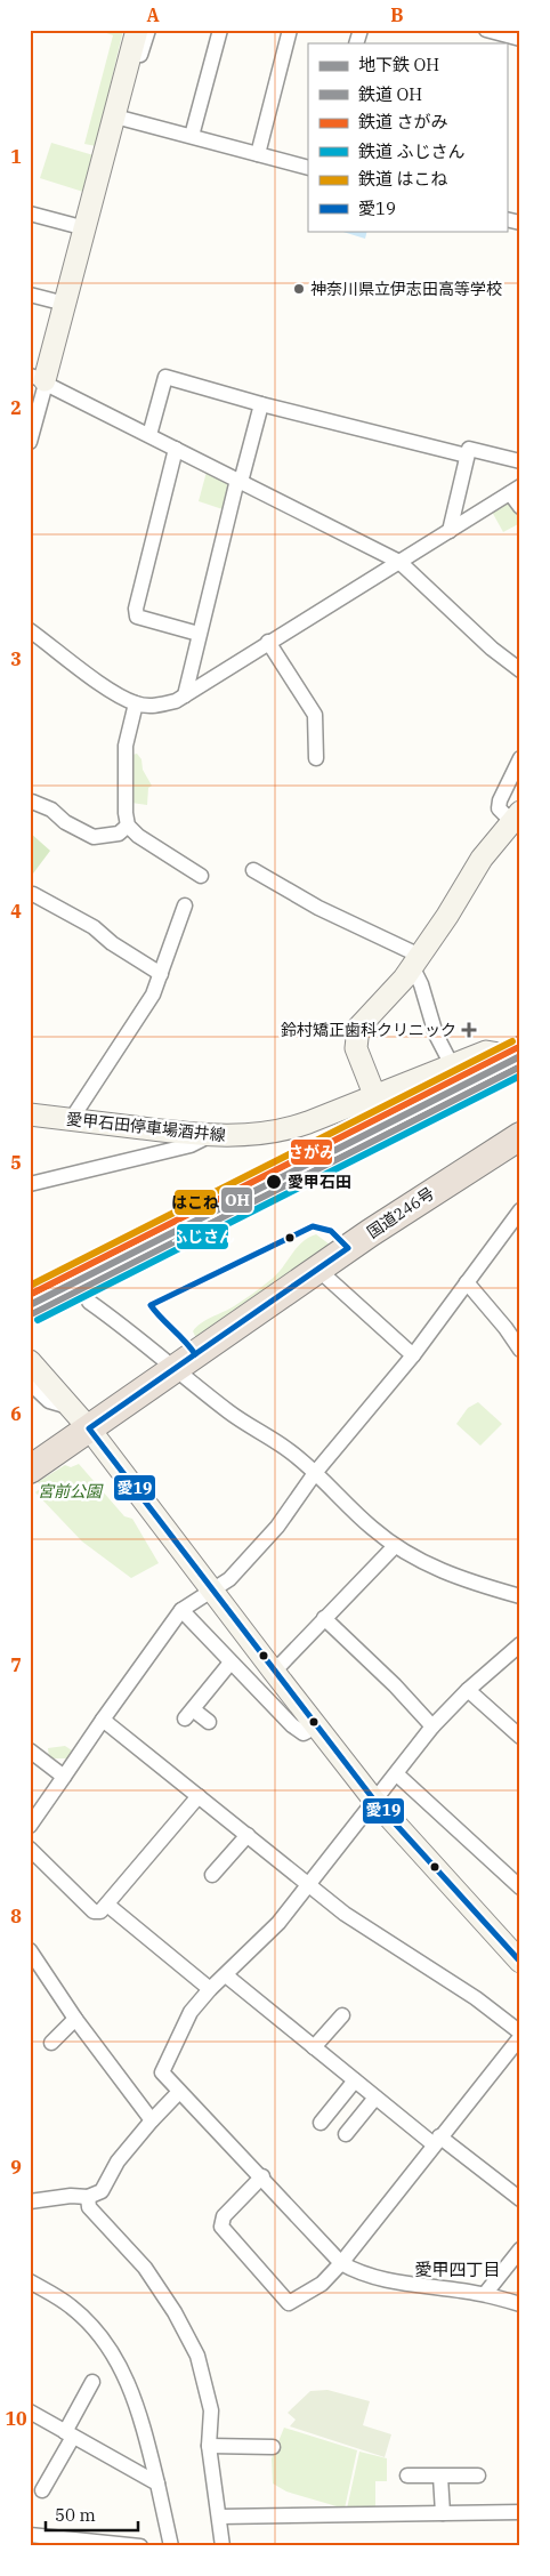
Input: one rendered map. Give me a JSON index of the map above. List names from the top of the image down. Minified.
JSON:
{"streets":{"highway":["国道246号"],"street":["愛甲石田停車場酒井線"]},"districts":["愛甲四丁目"],"parks":["宮前公園"],"places":{"other":["神奈川県立伊志田高等学校","愛甲石田"],"health":["鈴村矯正歯科クリニック"]},"lines":["rail line はこね","rail line さがみ","metro line OH","rail line OH","rail line ふじさん","transit line 愛19"],"legend":["地下鉄 OH","鉄道 OH","鉄道 さがみ","鉄道 ふじさん","鉄道 はこね","愛19"],"scale_bar":"50 m","grid":{"columns":["A","B"],"rows":["1","2","3","4","5","6","7","8","9","10"]}}
